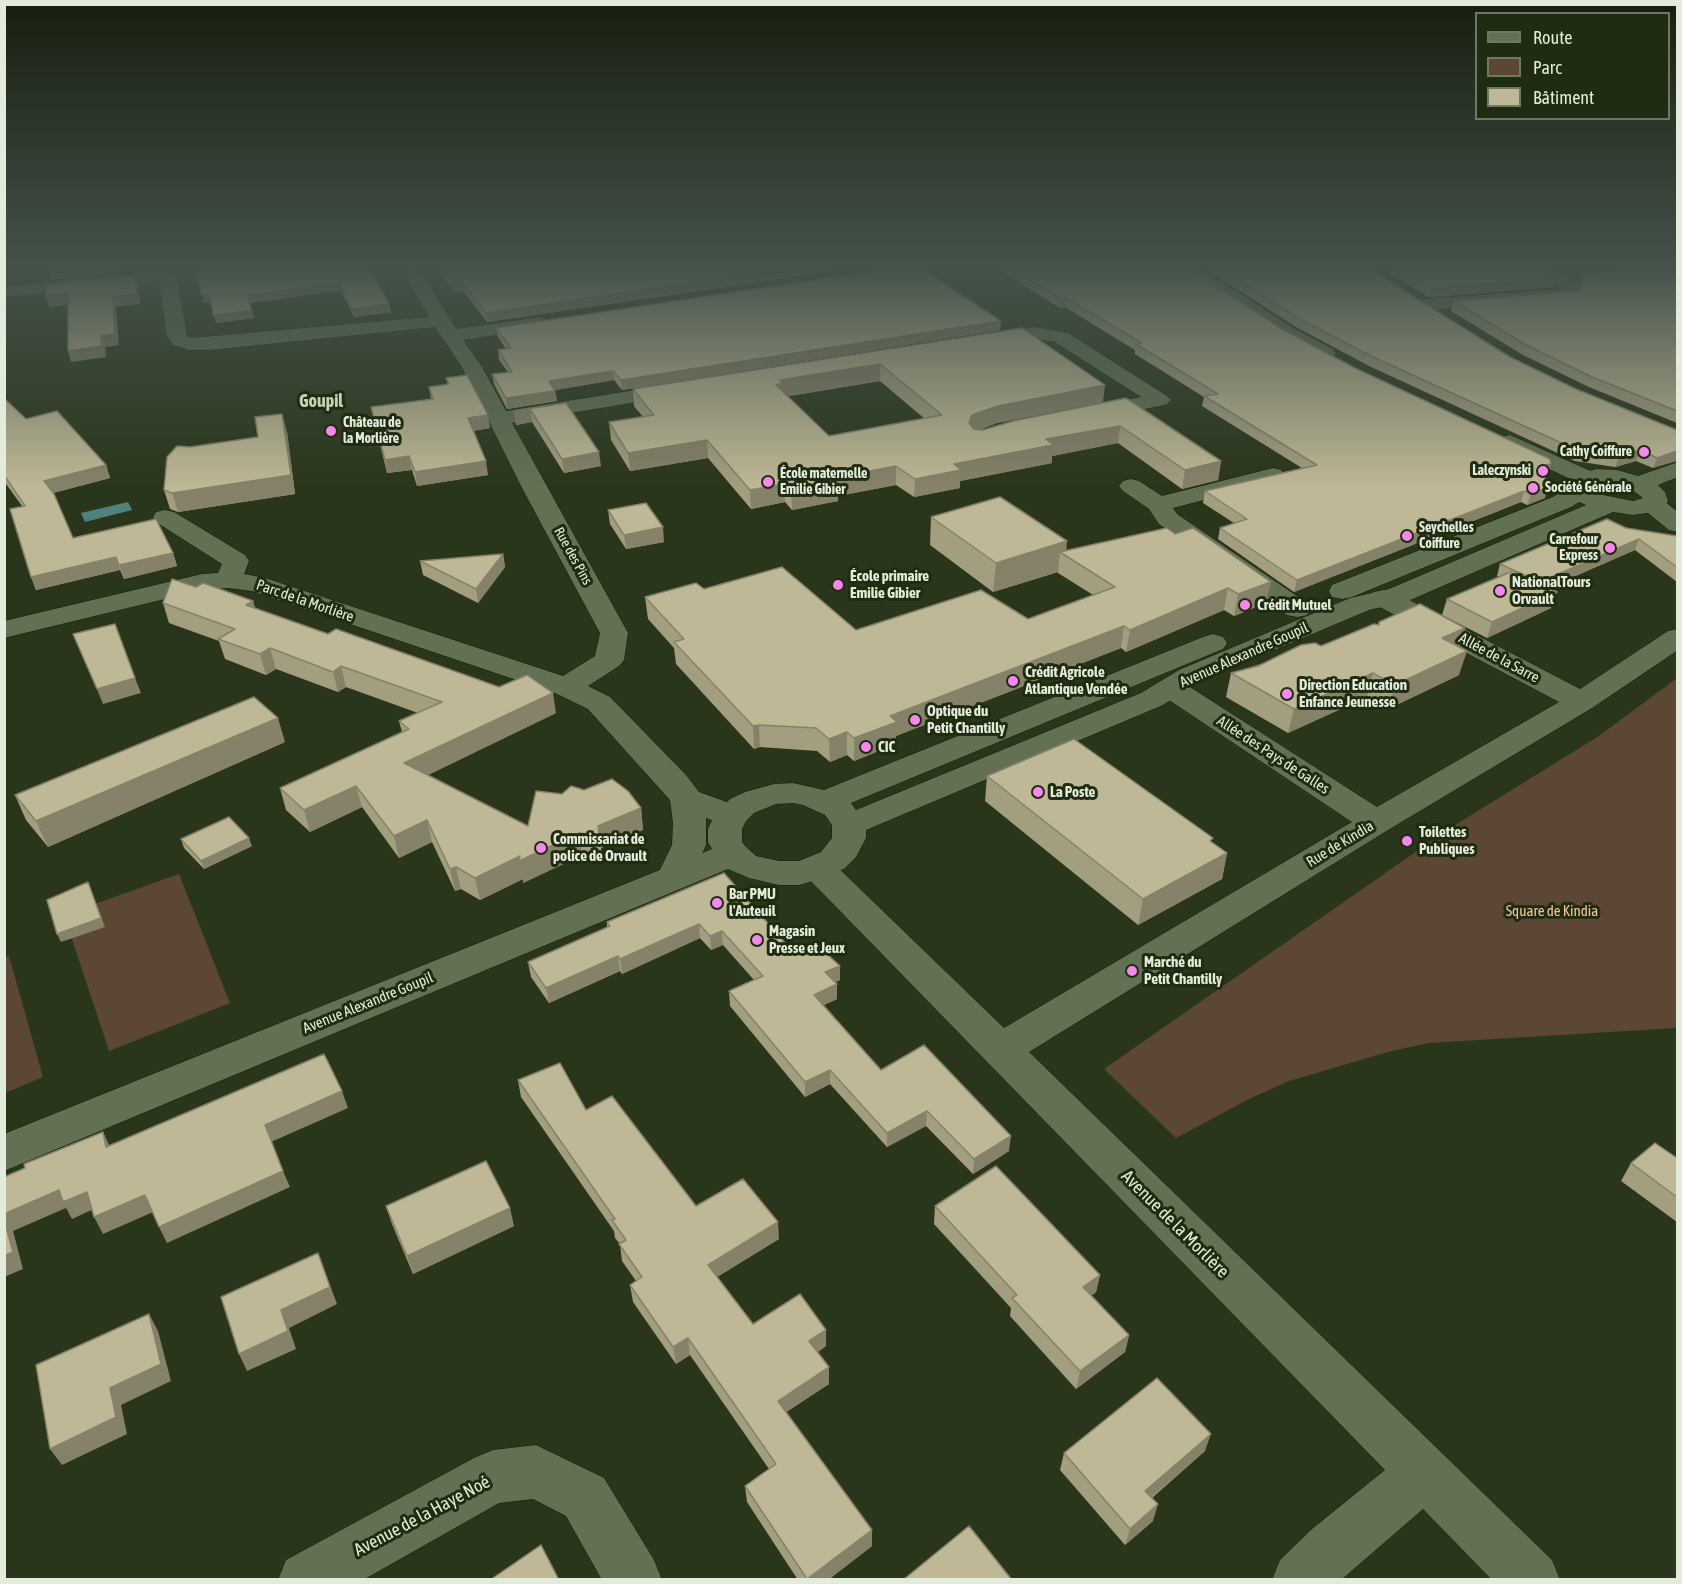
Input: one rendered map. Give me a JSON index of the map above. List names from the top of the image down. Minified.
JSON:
{"streets":{"street":["Rue des Pins","Parc de la Morlière","Avenue Alexandre Goupil","Allée de la Sarre","Allée des Pays de Galles","Rue de Kindia","Avenue de la Morlière","Avenue de la Haye Noé"]},"crossings":[["Rue des Pins","Parc de la Morlière"],["Avenue Alexandre Goupil","Allée de la Sarre"],["Avenue Alexandre Goupil","Allée des Pays de Galles"],["Avenue Alexandre Goupil","Avenue de la Morlière"],["Allée de la Sarre","Rue de Kindia"],["Allée des Pays de Galles","Rue de Kindia"],["Rue de Kindia","Avenue de la Morlière"]],"districts":["Goupil"],"parks":["Square de Kindia"],"places":["Château de la Morlière","Cathy Coiffure","Laleczynski","École maternelle Emilie Gibier","Société Générale","Seychelles Coiffure","Carrefour Express","École primaire Emilie Gibier","NationalTours Orvault","Crédit Mutuel","Crédit Agricole Atlantique Vendée","Direction Education Enfance Jeunesse","Optique du Petit Chantilly","CIC","La Poste","Toilettes Publiques","Commissariat de police de Orvault","Bar PMU l'Auteuil","Magasin Presse et Jeux","Marché du Petit Chantilly"],"legend":["Route","Parc","Bâtiment"]}
